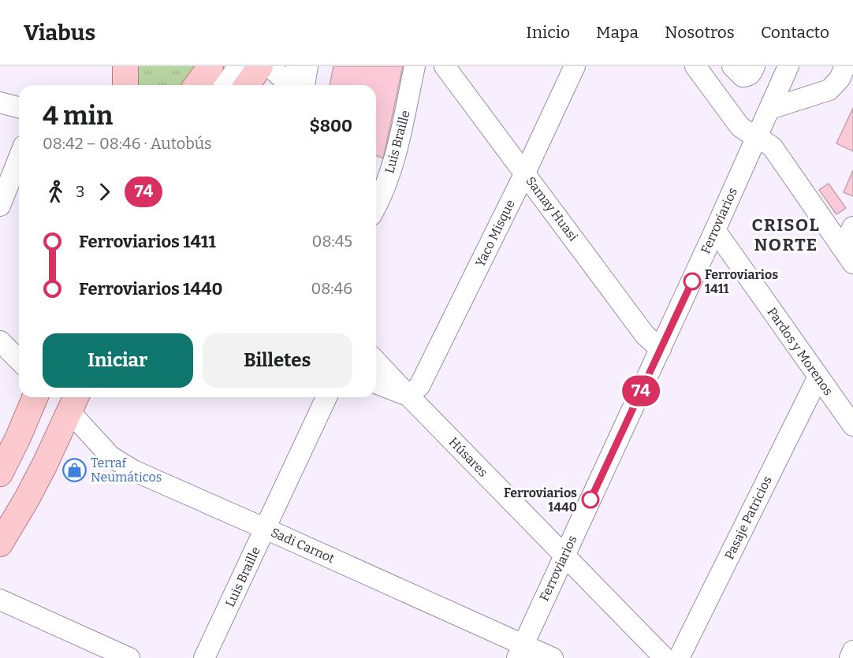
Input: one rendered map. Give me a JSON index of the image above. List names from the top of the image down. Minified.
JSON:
{"streets":{"street":["Luis Braille","Samay Huasi","Ferroviarios","Yaco Misque","Pardos y Morenos","Húsares","Pasaje Patricios","Sadi Carnot"]},"crossings":[["Luis Braille","Sadi Carnot"],["Samay Huasi","Ferroviarios"],["Samay Huasi","Yaco Misque"],["Ferroviarios","Pardos y Morenos"],["Ferroviarios","Húsares"],["Ferroviarios","Sadi Carnot"],["Yaco Misque","Húsares"],["Pardos y Morenos","Pasaje Patricios"]],"districts":["CRISOL NORTE"],"places":{"other":["Ferroviarios 1411","Ferroviarios 1440"],"shop":["Terraf Neumáticos"]},"lines":["bus line 74"],"page":{"header":"Viabus","nav":["Inicio","Mapa","Nosotros","Contacto"],"on_map":"74","heading":["4 min","08:42 – 08:46 · Autobús","$800"],"legs":["3","74"],"list":[{"name":"Ferroviarios 1411","value":"08:45"},{"name":"Ferroviarios 1440","value":"08:46"}],"buttons":["Iniciar","Billetes"]}}
